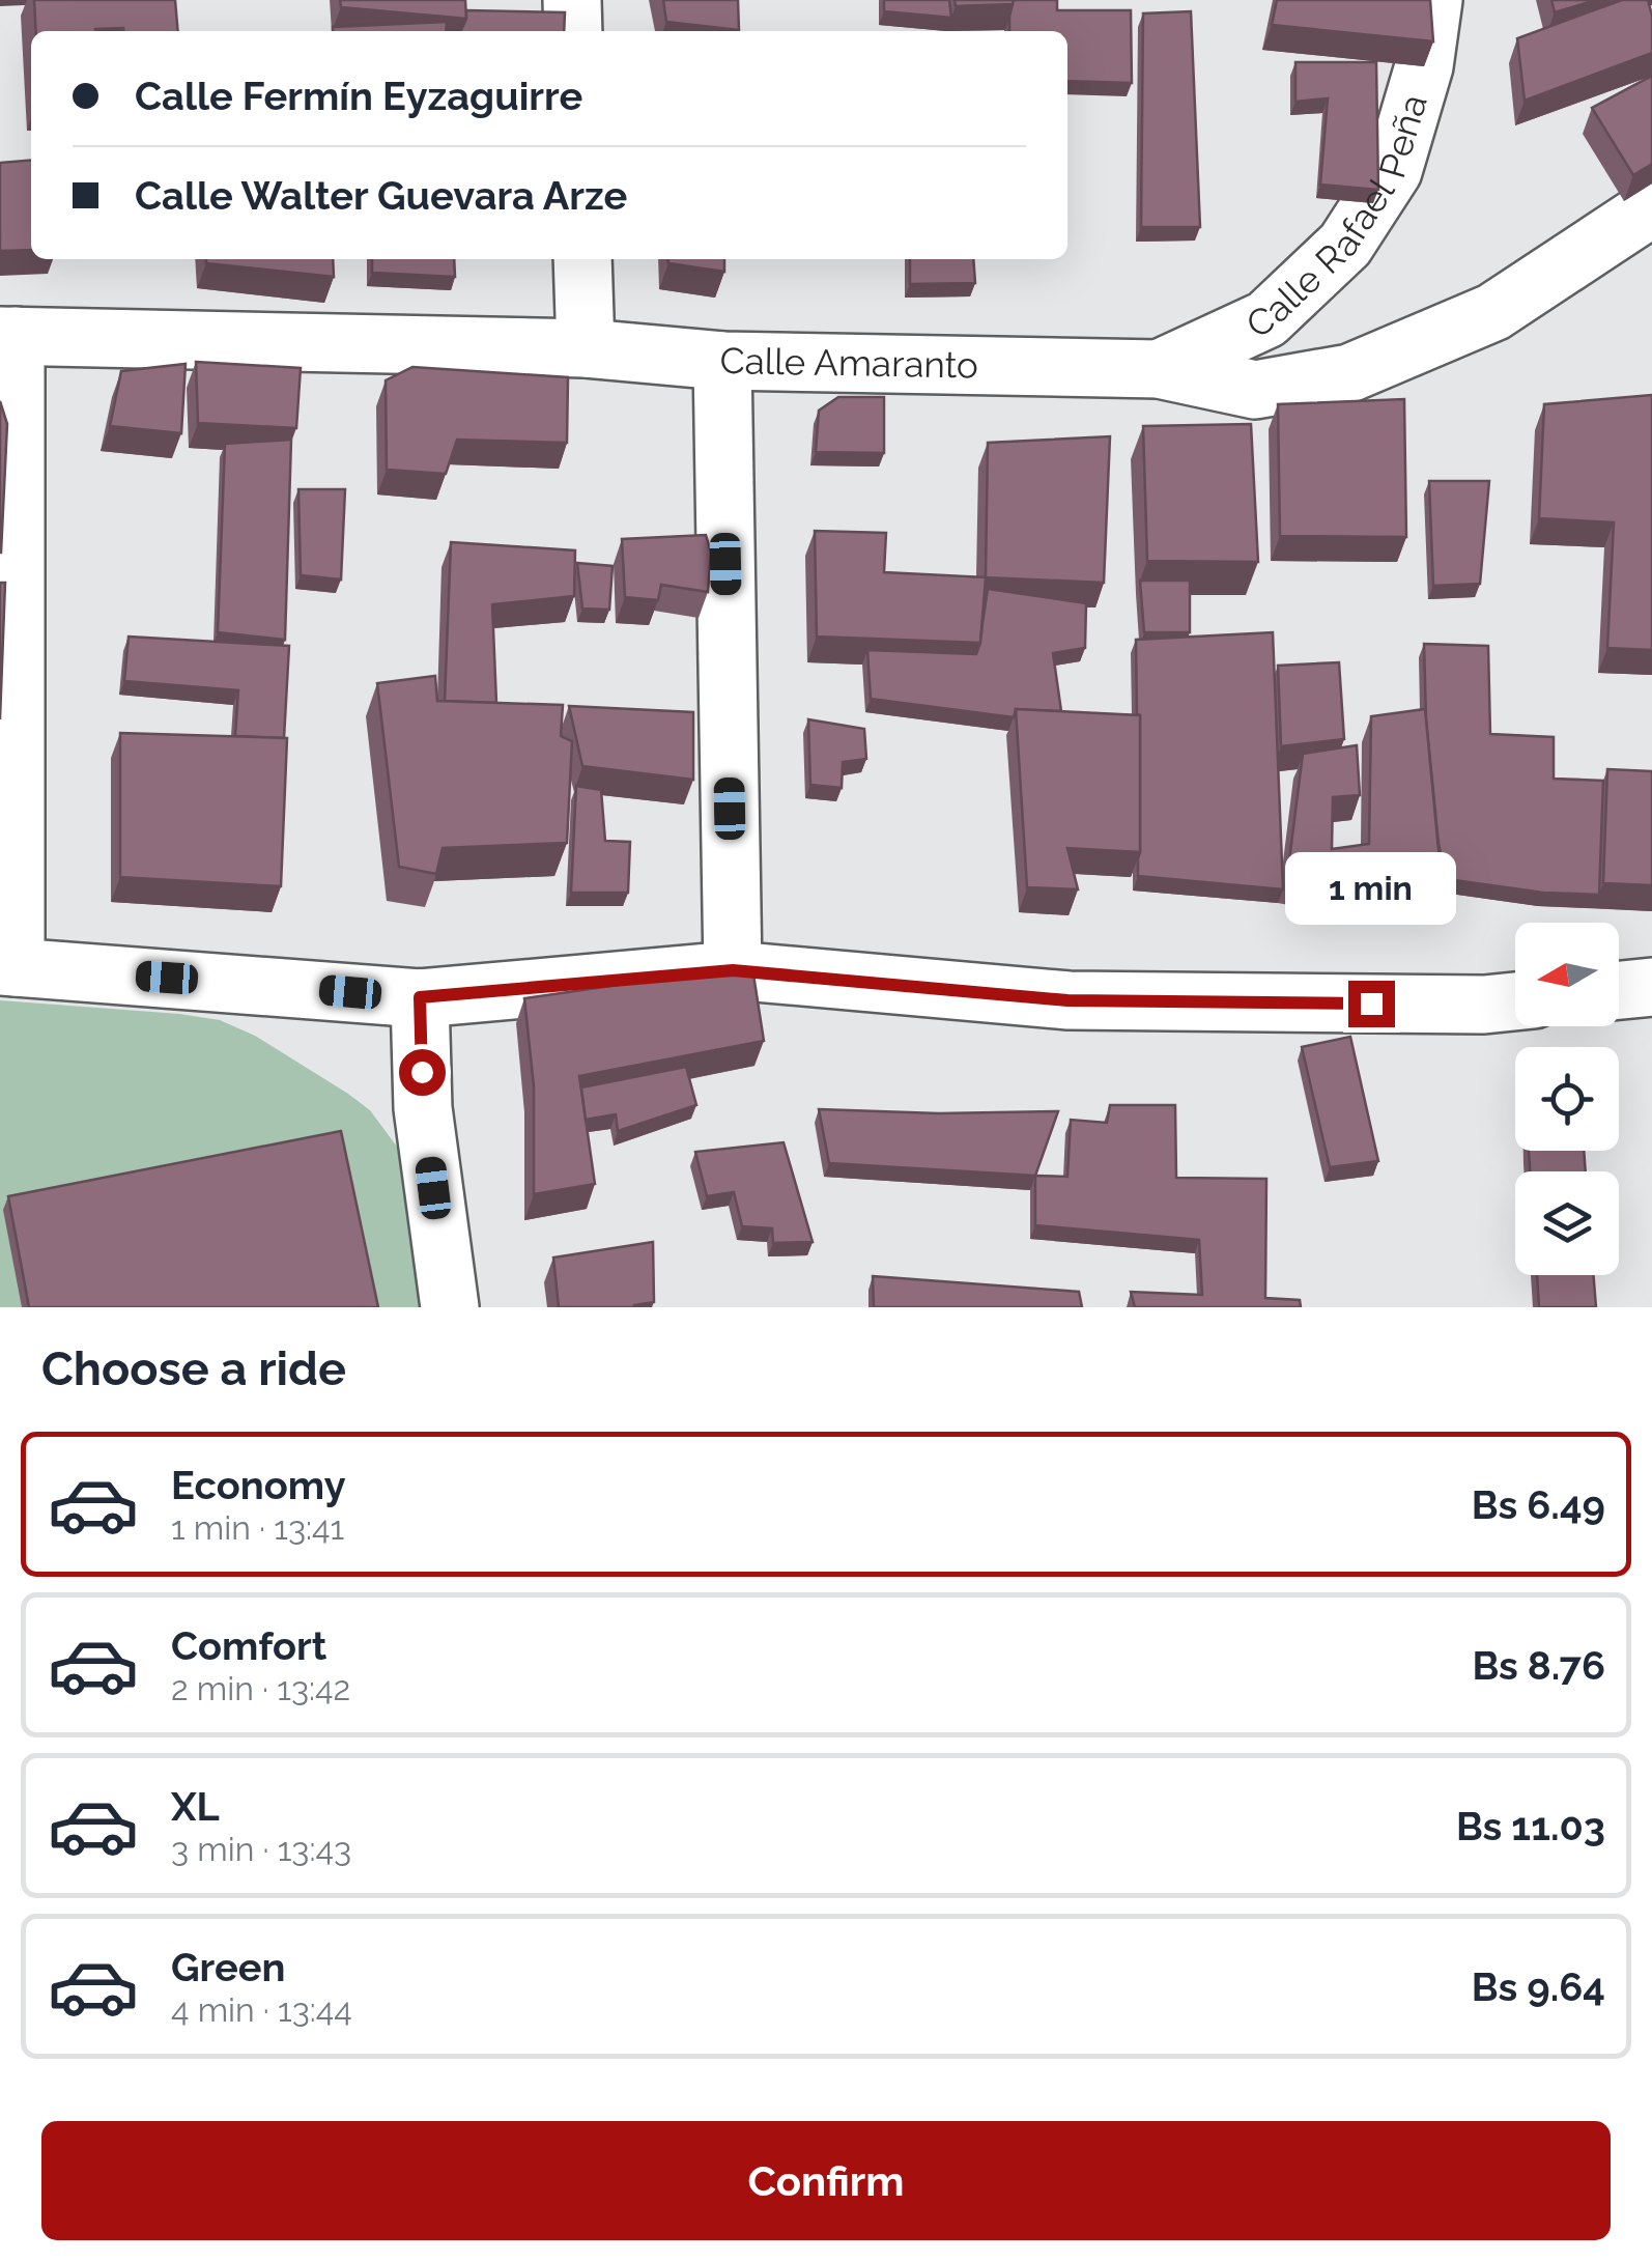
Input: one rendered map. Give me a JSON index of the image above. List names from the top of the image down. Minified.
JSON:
{"streets":{"street":["Calle Rafael Peña","Calle Amaranto"]},"crossings":[["Calle Rafael Peña","Calle Amaranto"]],"north":"left","page":{"banner":["Calle Fermín Eyzaguirre","Calle Walter Guevara Arze"],"bubble":"1 min","heading":"Choose a ride","list":[{"name":"Economy","note":"1 min · 13:41","value":"Bs 6.49"},{"name":"Comfort","note":"2 min · 13:42","value":"Bs 8.76"},{"name":"XL","note":"3 min · 13:43","value":"Bs 11.03"},{"name":"Green","note":"4 min · 13:44","value":"Bs 9.64"}],"buttons":"Confirm"}}
